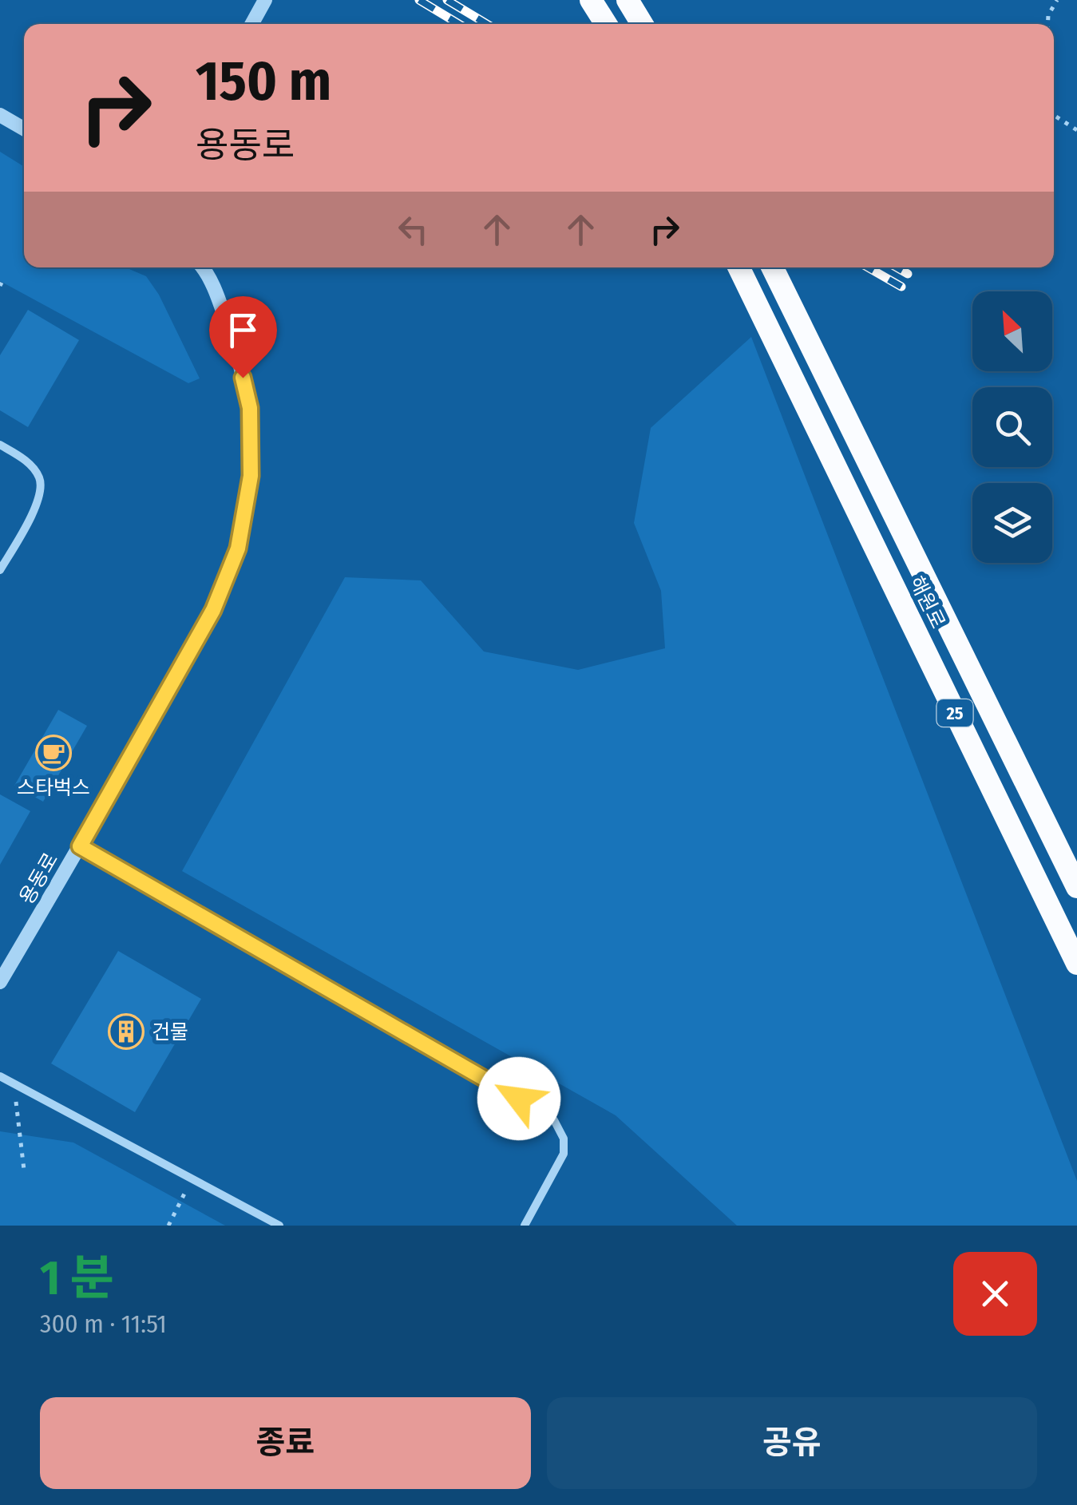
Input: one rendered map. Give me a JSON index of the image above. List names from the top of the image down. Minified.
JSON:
{"streets":{"highway":["해원로","25"],"street":["용동로"]},"places":{"cafe":["스타벅스"],"building":["건물"]},"north":"top left","page":{"turn":["150 m","용동로"],"heading":["1 분","300 m · 11:51"],"buttons":["종료","공유"]}}
